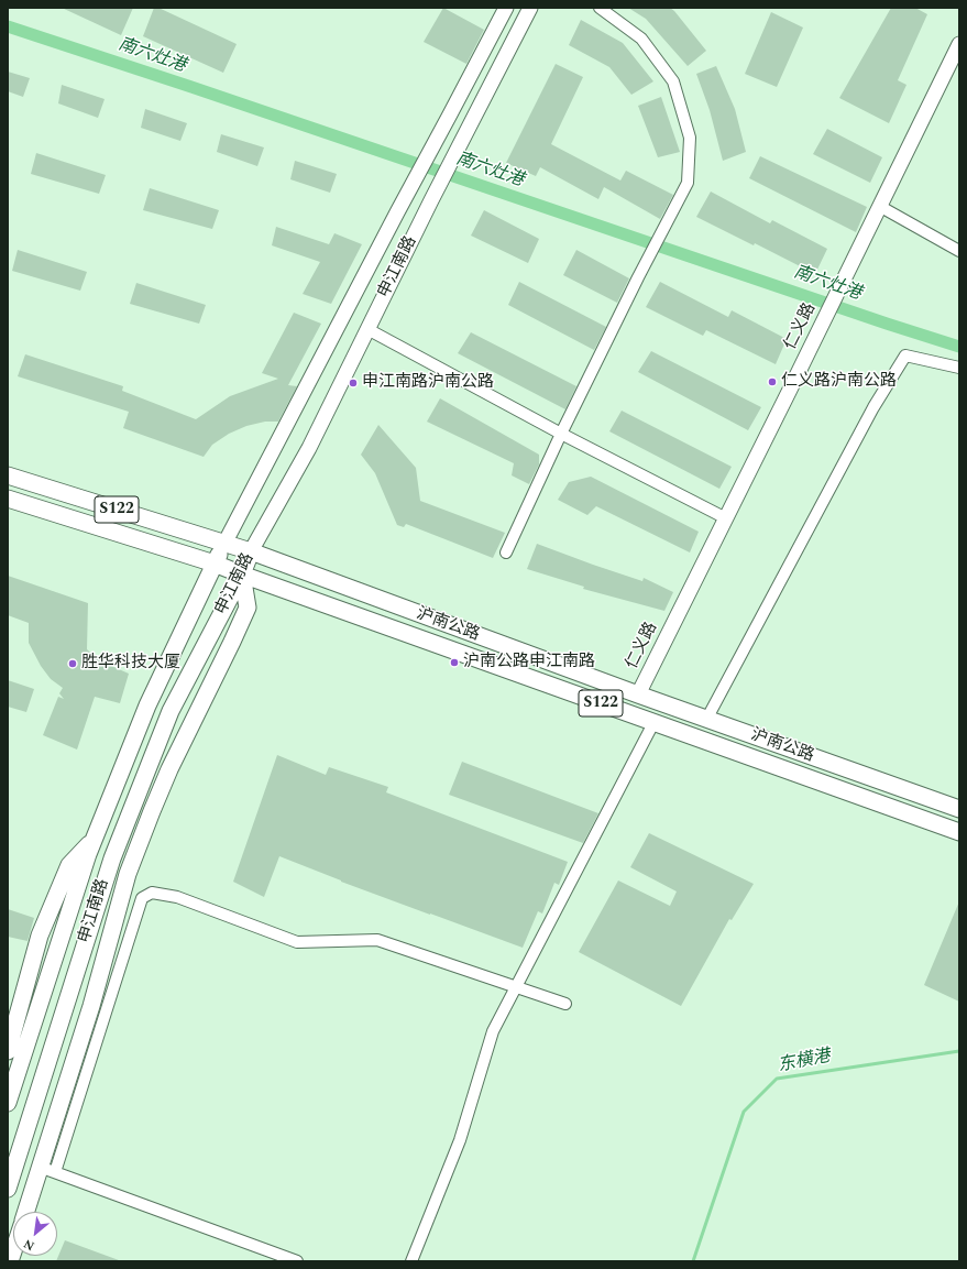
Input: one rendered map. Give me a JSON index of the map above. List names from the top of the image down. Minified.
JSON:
{"streets":{"main road":["申江南路","仁义路","S122","沪南公路"]},"crossings":[["申江南路","沪南公路"],["仁义路","沪南公路"]],"water":["南六灶港","东横港"],"places":["仁义路沪南公路","申江南路沪南公路","沪南公路申江南路","胜华科技大厦"],"north":"bottom left"}
